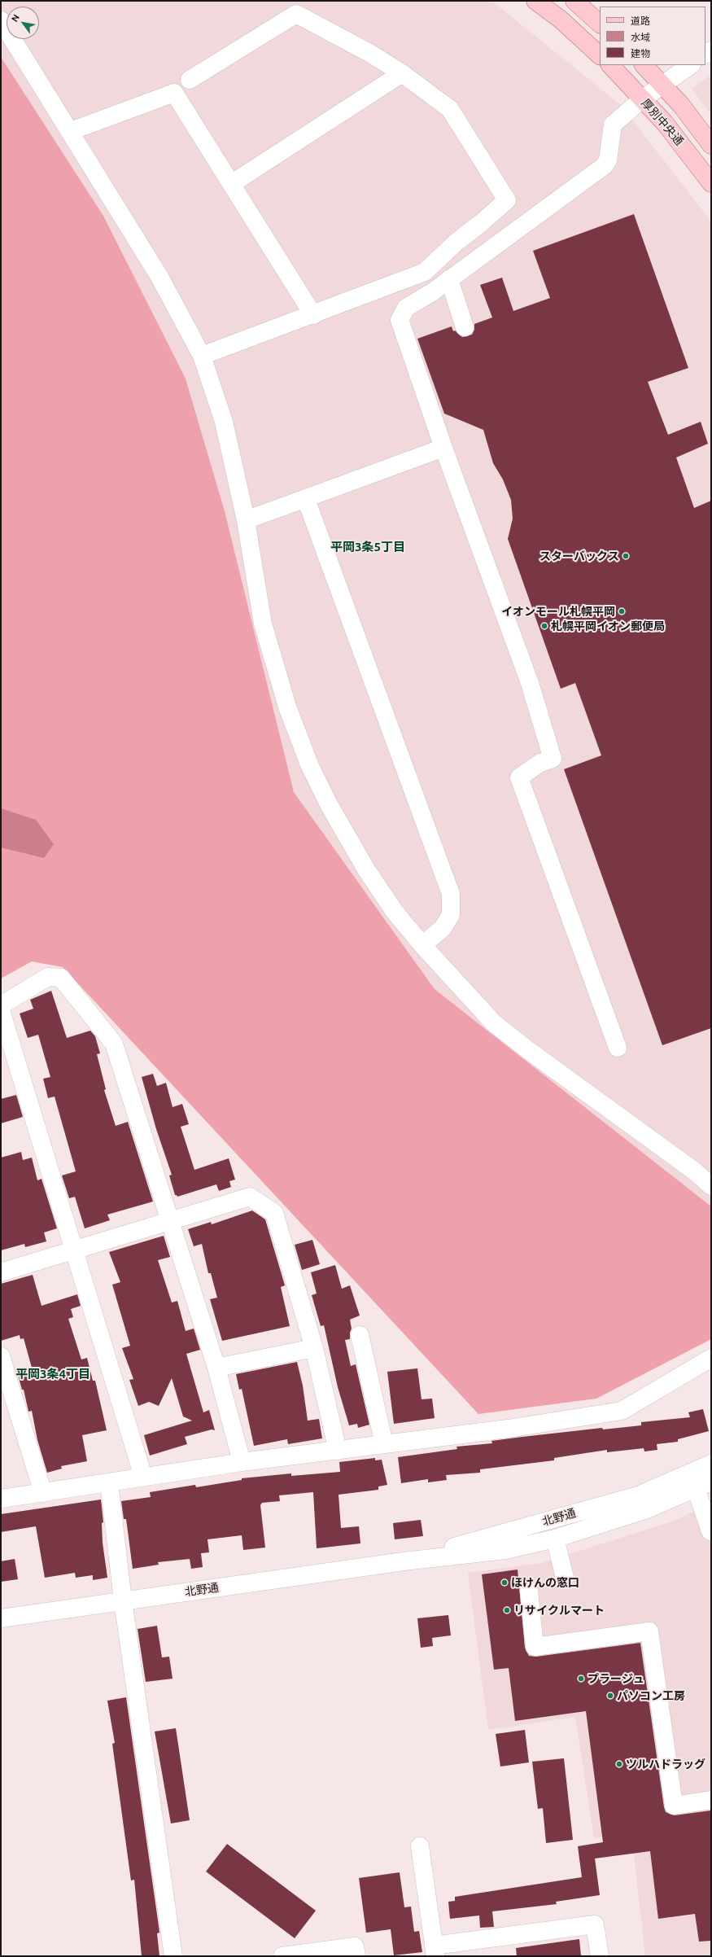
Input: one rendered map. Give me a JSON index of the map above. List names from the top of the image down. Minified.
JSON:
{"streets":{"main road":["厚別中央通"],"street":["北野通"]},"districts":["平岡3条5丁目","平岡3条4丁目"],"places":["スターバックス","イオンモール札幌平岡","札幌平岡イオン郵便局","ほけんの窓口","リサイクルマート","プラージュ","パソコン工房","ツルハドラッグ"],"legend":["道路","水域","建物"],"north":"top left"}
